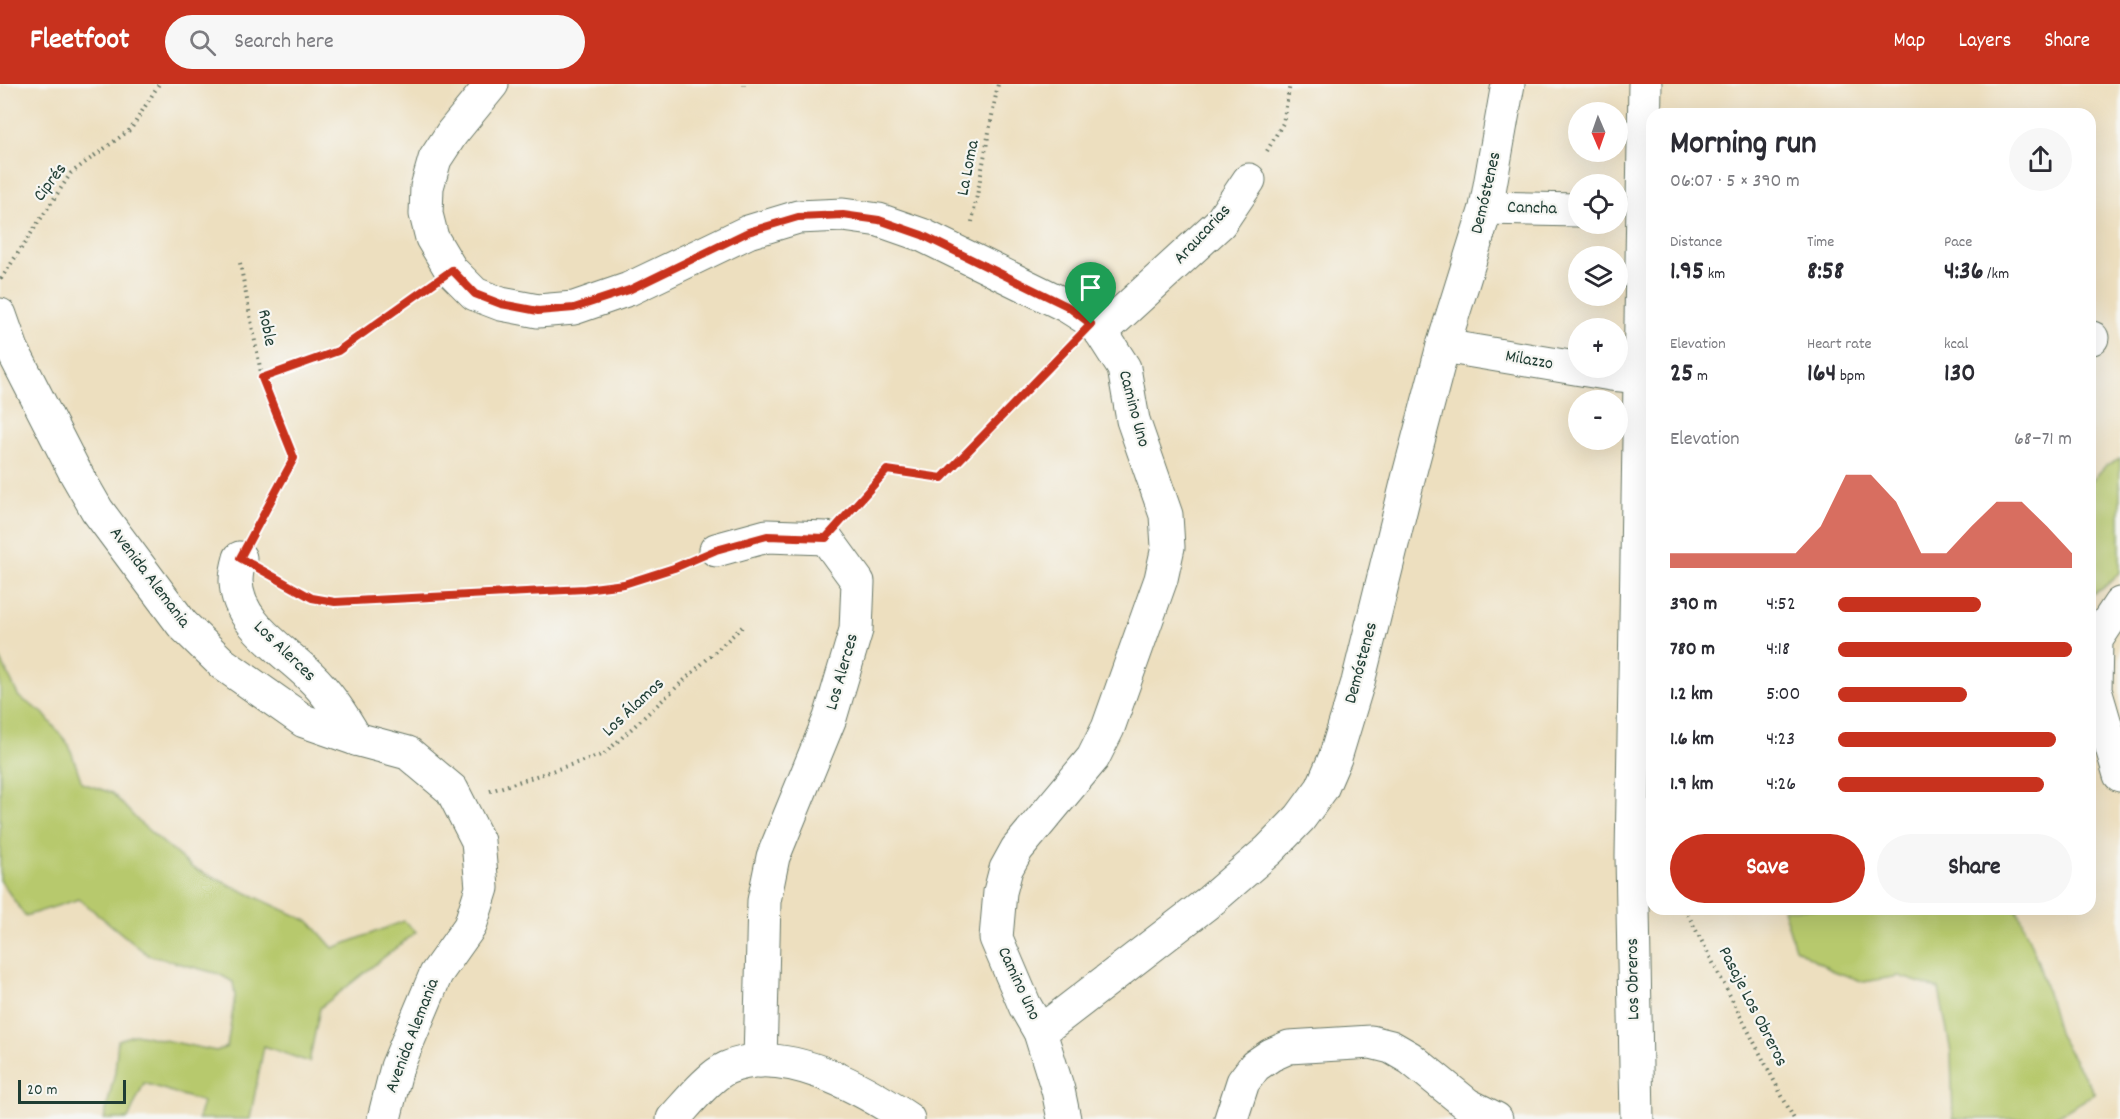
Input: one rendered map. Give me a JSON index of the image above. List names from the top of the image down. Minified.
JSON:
{"streets":{"street":["Demóstenes","Cancha","Araucarias","Milazzo","Camino Uno","Avenida Alemania","Los Alerces","Los Obreros"],"path":["La Loma","Ciprés","Roble","Los Álamos","Pasaje Los Obreros"]},"crossings":[["La Loma","Camino Uno"],["Demóstenes","Cancha"],["Demóstenes","Milazzo"],["Demóstenes","Camino Uno"],["Araucarias","Camino Uno"],["Roble","Los Alerces"],["Milazzo","Los Obreros"],["Avenida Alemania","Los Alerces"],["Avenida Alemania","Los Álamos"]],"scale_bar":"20 m","north":"bottom","page":{"header":"Fleetfoot","search":"Search here","nav":["Map","Layers","Share"],"map_buttons":["+","−"],"heading":["Morning run","06:07 · 5 × 390 m"],"stats":[["Distance","1.95 km"],["Time","8:58"],["Pace","4:36 /km"],["Elevation","25 m"],["Heart rate","164 bpm"],["kcal","130"]],"chart":["Elevation","68–71 m"],"list":[{"name":"390 m","note":"4:52"},{"name":"780 m","note":"4:18"},{"name":"1.2 km","note":"5:00"},{"name":"1.6 km","note":"4:23"},{"name":"1.9 km","note":"4:26"}],"buttons":["Save","Share"],"scale":"20 m"}}
